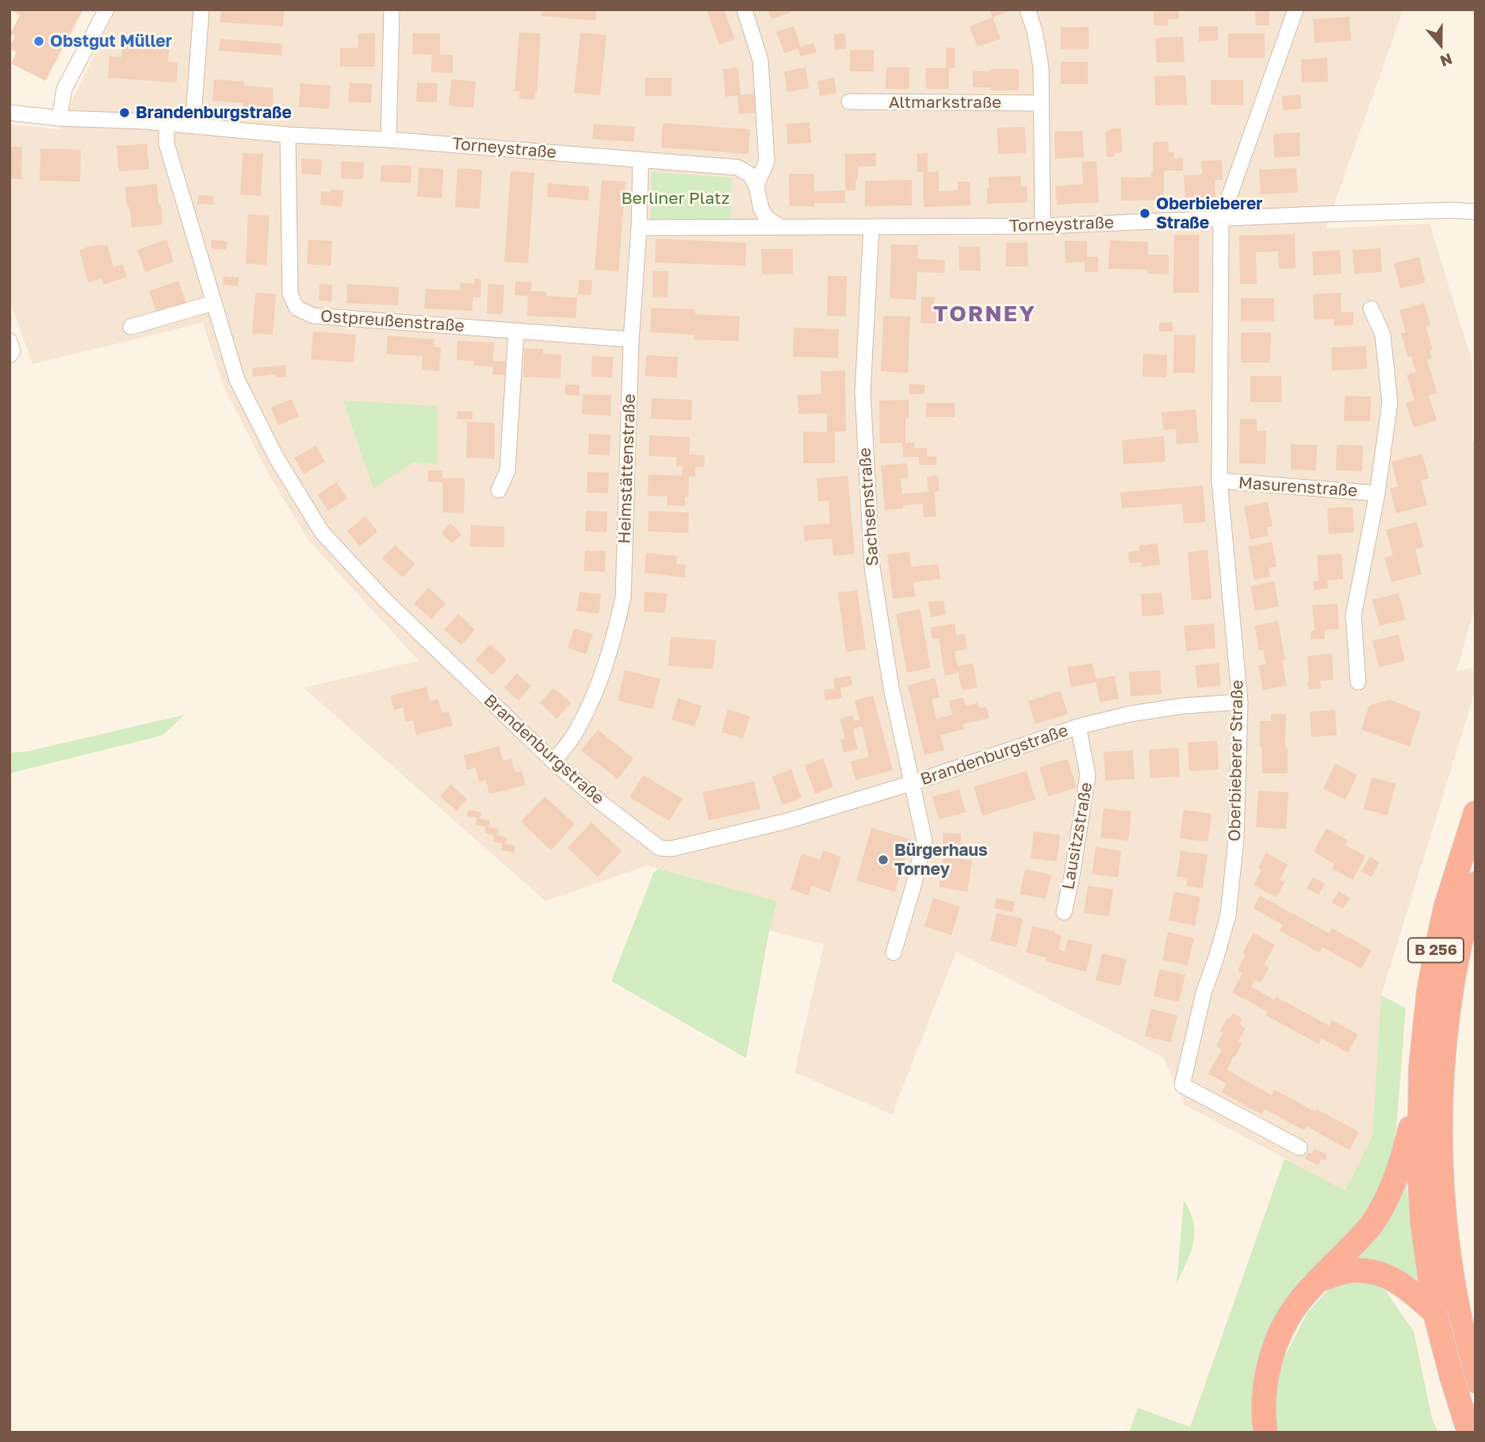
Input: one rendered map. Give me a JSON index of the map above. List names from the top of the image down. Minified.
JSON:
{"streets":{"highway":["B 256"],"street":["Altmarkstraße","Torneystraße","Ostpreußenstraße","Heimstättenstraße","Masurenstraße","Sachsenstraße","Brandenburgstraße","Oberbieberer Straße","Lausitzstraße"]},"crossings":[["Torneystraße","Ostpreußenstraße"],["Torneystraße","Heimstättenstraße"],["Torneystraße","Sachsenstraße"],["Torneystraße","Brandenburgstraße"],["Torneystraße","Oberbieberer Straße"],["Ostpreußenstraße","Heimstättenstraße"],["Heimstättenstraße","Brandenburgstraße"],["Masurenstraße","Oberbieberer Straße"],["Sachsenstraße","Brandenburgstraße"],["Brandenburgstraße","Oberbieberer Straße"],["Brandenburgstraße","Lausitzstraße"]],"districts":["TORNEY"],"parks":["Berliner Platz"],"places":["Obstgut Müller","Brandenburgstraße","Oberbieberer Straße","Bürgerhaus Torney"],"north":"bottom"}
